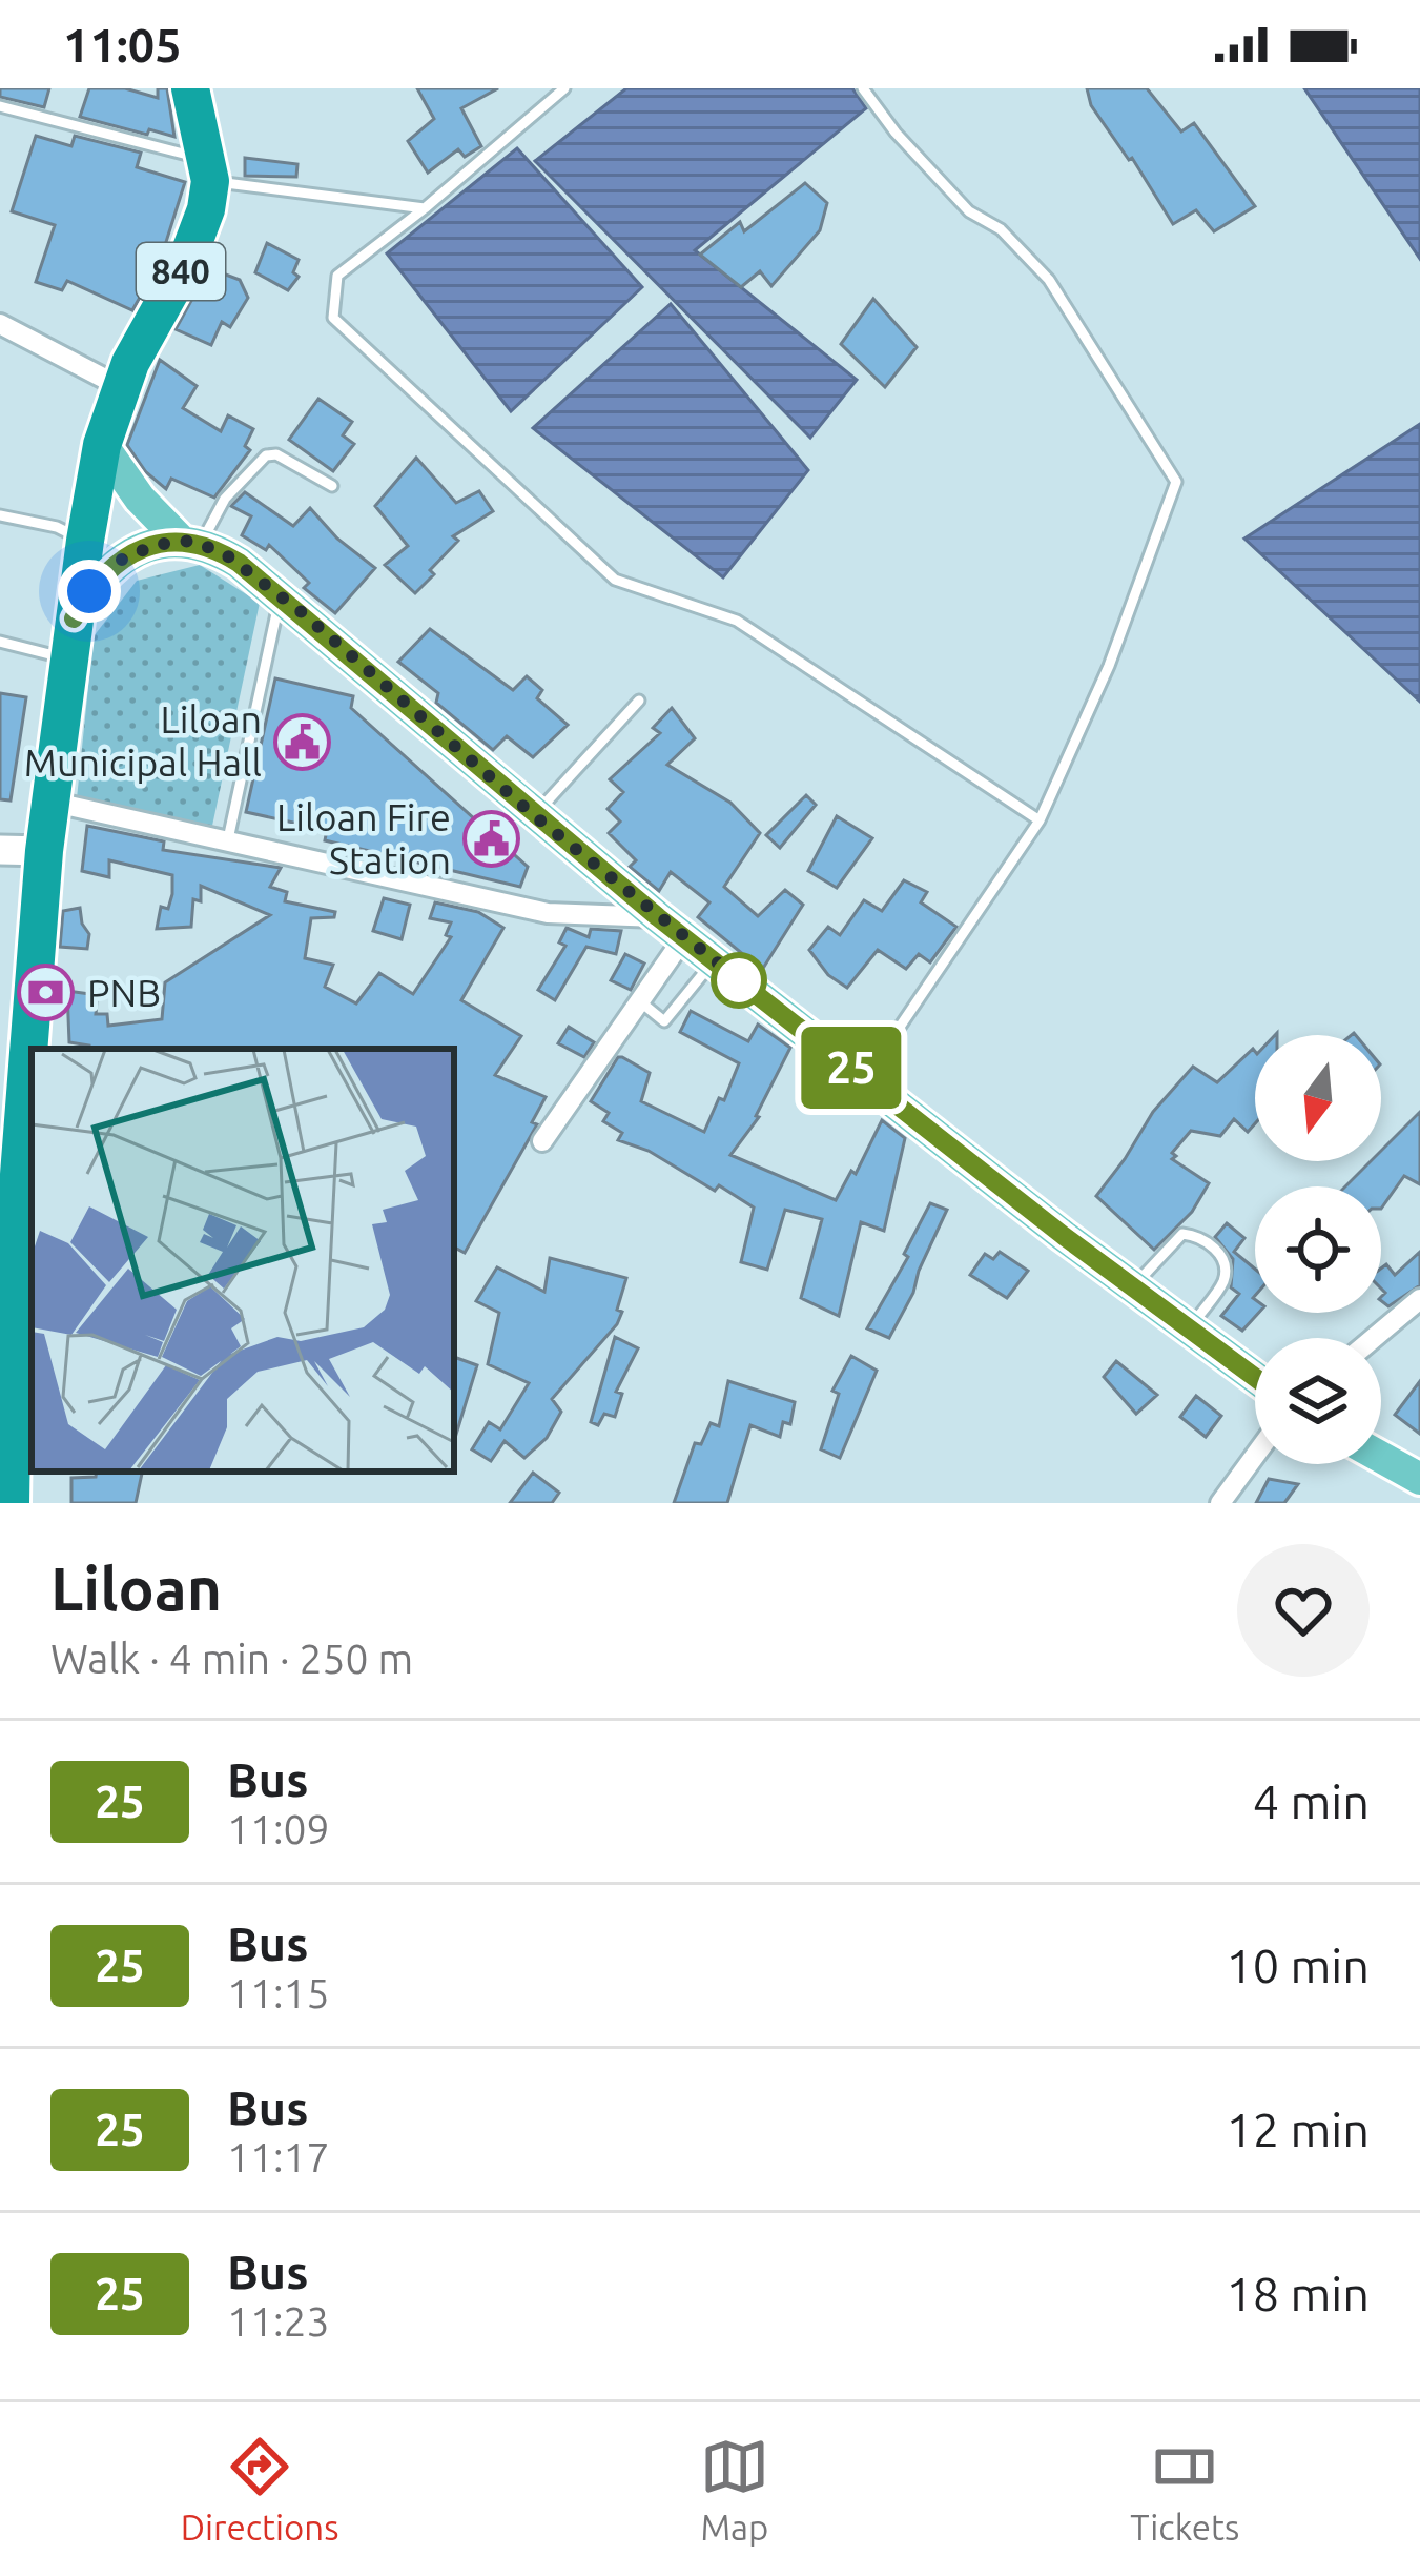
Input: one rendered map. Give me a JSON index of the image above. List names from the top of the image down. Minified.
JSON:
{"streets":{"highway":["840"]},"places":{"public building":["Liloan Municipal Hall","Liloan Fire Station"],"bank":["PNB"]},"lines":["bus line 25"],"north":"bottom","page":{"status":"11:05","on_map":"25","heading":["Liloan","Walk · 4 min · 250 m"],"list":[{"mark":"25","name":"Bus","note":"11:09","value":"4 min"},{"mark":"25","name":"Bus","note":"11:15","value":"10 min"},{"mark":"25","name":"Bus","note":"11:17","value":"12 min"},{"mark":"25","name":"Bus","note":"11:23","value":"18 min"}],"tabs":["Directions","Map","Tickets"]}}
